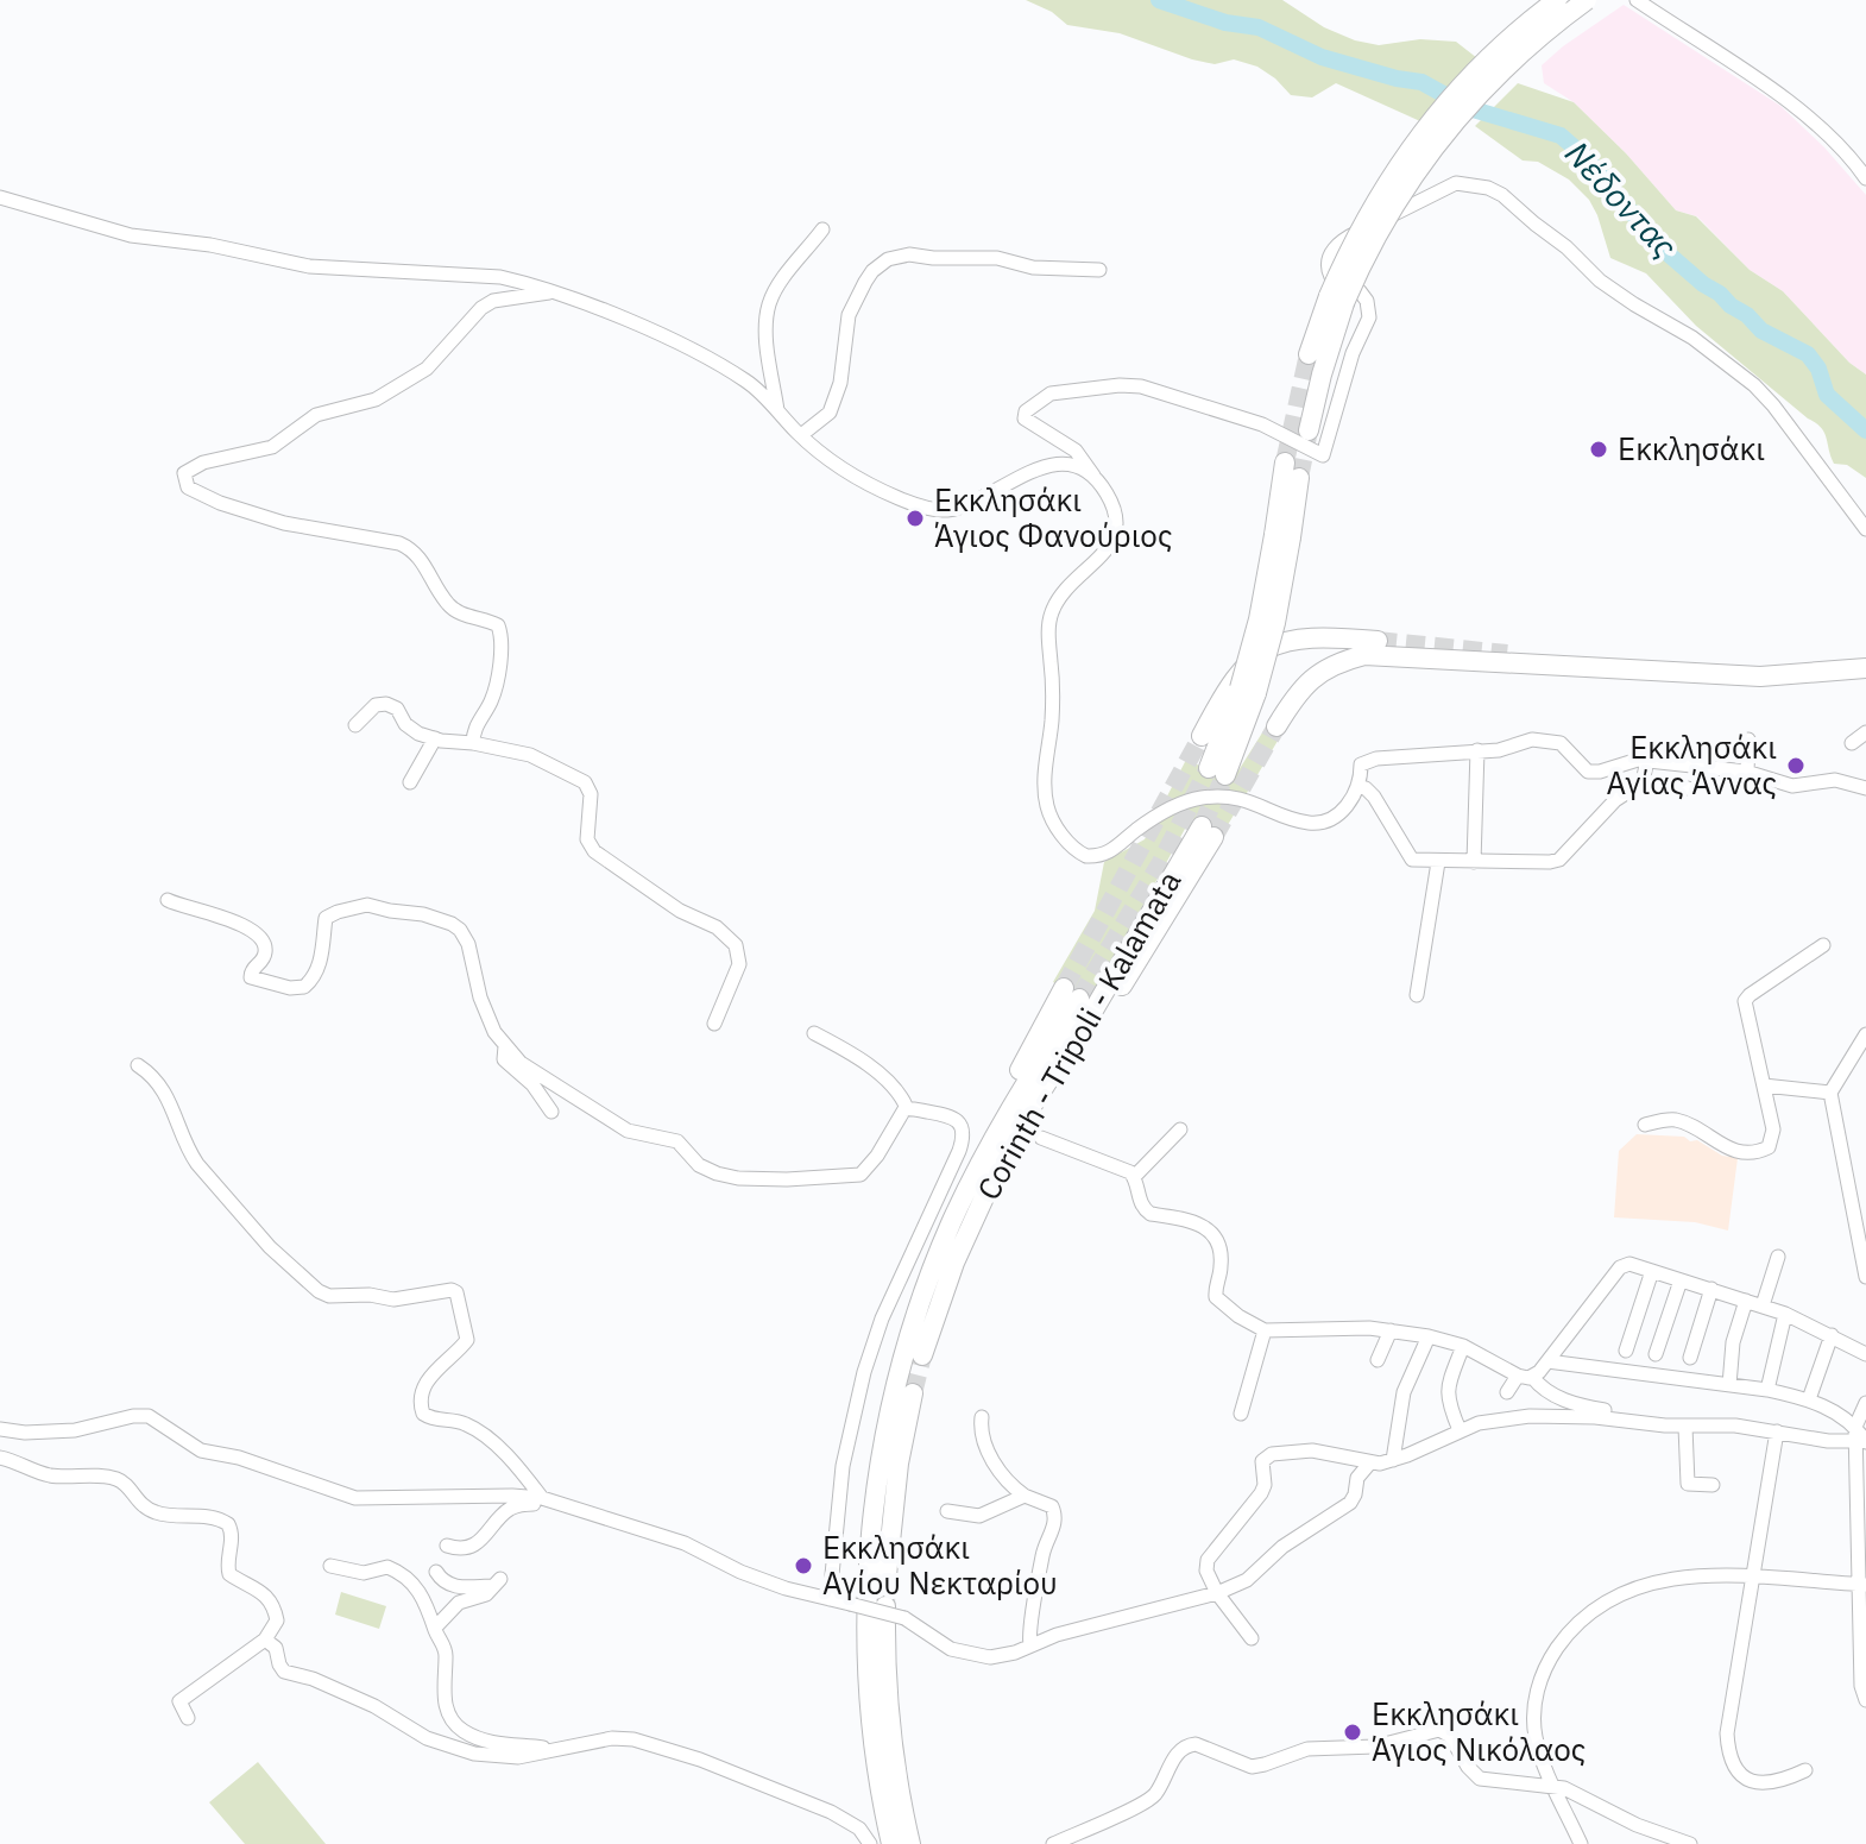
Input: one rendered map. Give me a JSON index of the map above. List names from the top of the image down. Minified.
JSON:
{"streets":{"highway":["Corinth - Tripoli - Kalamata"]},"water":["Νέδoντας"],"places":["Εκκλησάκι","Εκκλησάκι Άγιος Φανούριος","Εκκλησάκι Αγίας Άννας","Εκκλησάκι Αγίου Νεκταρίου","Εκκλησάκι Άγιος Νικόλαος"]}
